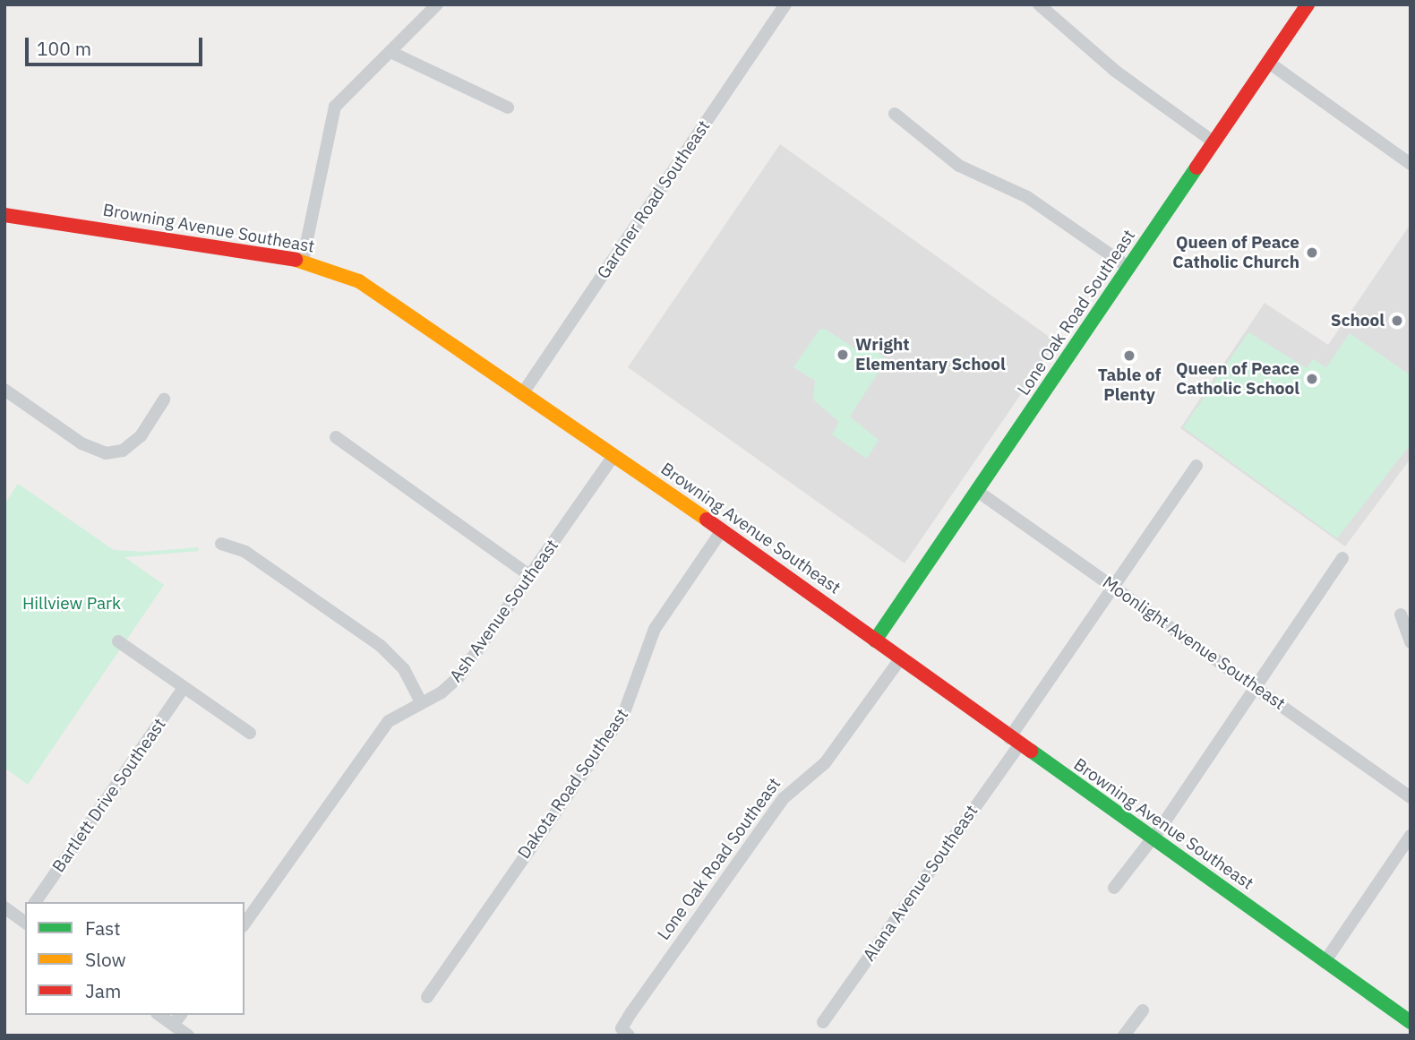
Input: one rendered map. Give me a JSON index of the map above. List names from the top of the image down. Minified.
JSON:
{"streets":{"street":["Gardner Road Southeast","Browning Avenue Southeast","Lone Oak Road Southeast","Ash Avenue Southeast","Moonlight Avenue Southeast","Dakota Road Southeast","Bartlett Drive Southeast","Alana Avenue Southeast"]},"crossings":[["Gardner Road Southeast","Browning Avenue Southeast"],["Browning Avenue Southeast","Lone Oak Road Southeast"],["Browning Avenue Southeast","Ash Avenue Southeast"],["Browning Avenue Southeast","Dakota Road Southeast"],["Browning Avenue Southeast","Alana Avenue Southeast"],["Lone Oak Road Southeast","Moonlight Avenue Southeast"],["Moonlight Avenue Southeast","Alana Avenue Southeast"]],"parks":["Hillview Park"],"places":["Queen of Peace Catholic Church","School","Wright Elementary School","Table of Plenty","Queen of Peace Catholic School"],"legend":["Fast","Slow","Jam"],"scale_bar":"100 m"}
